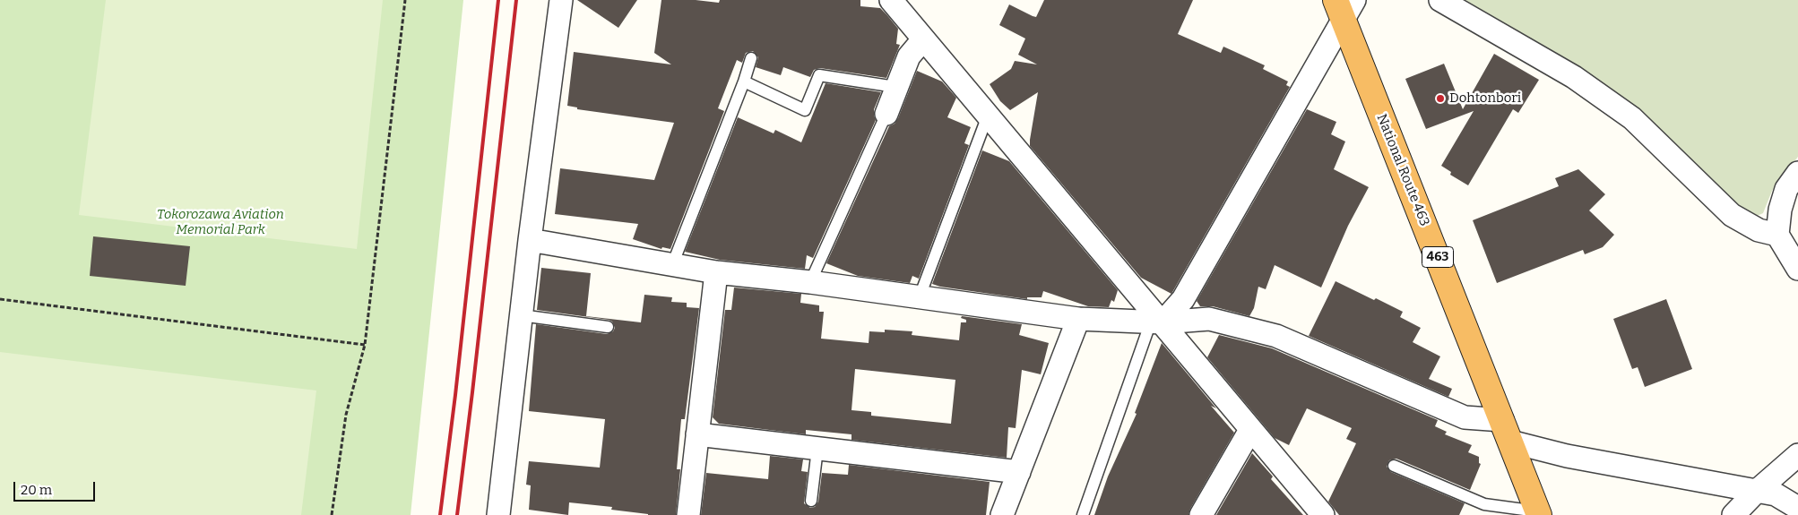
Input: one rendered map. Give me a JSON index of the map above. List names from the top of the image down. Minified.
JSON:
{"streets":{"highway":["National Route 463","463"]},"parks":["Tokorozawa Aviation Memorial Park"],"places":["Dohtonbori"],"scale_bar":"20 m"}
